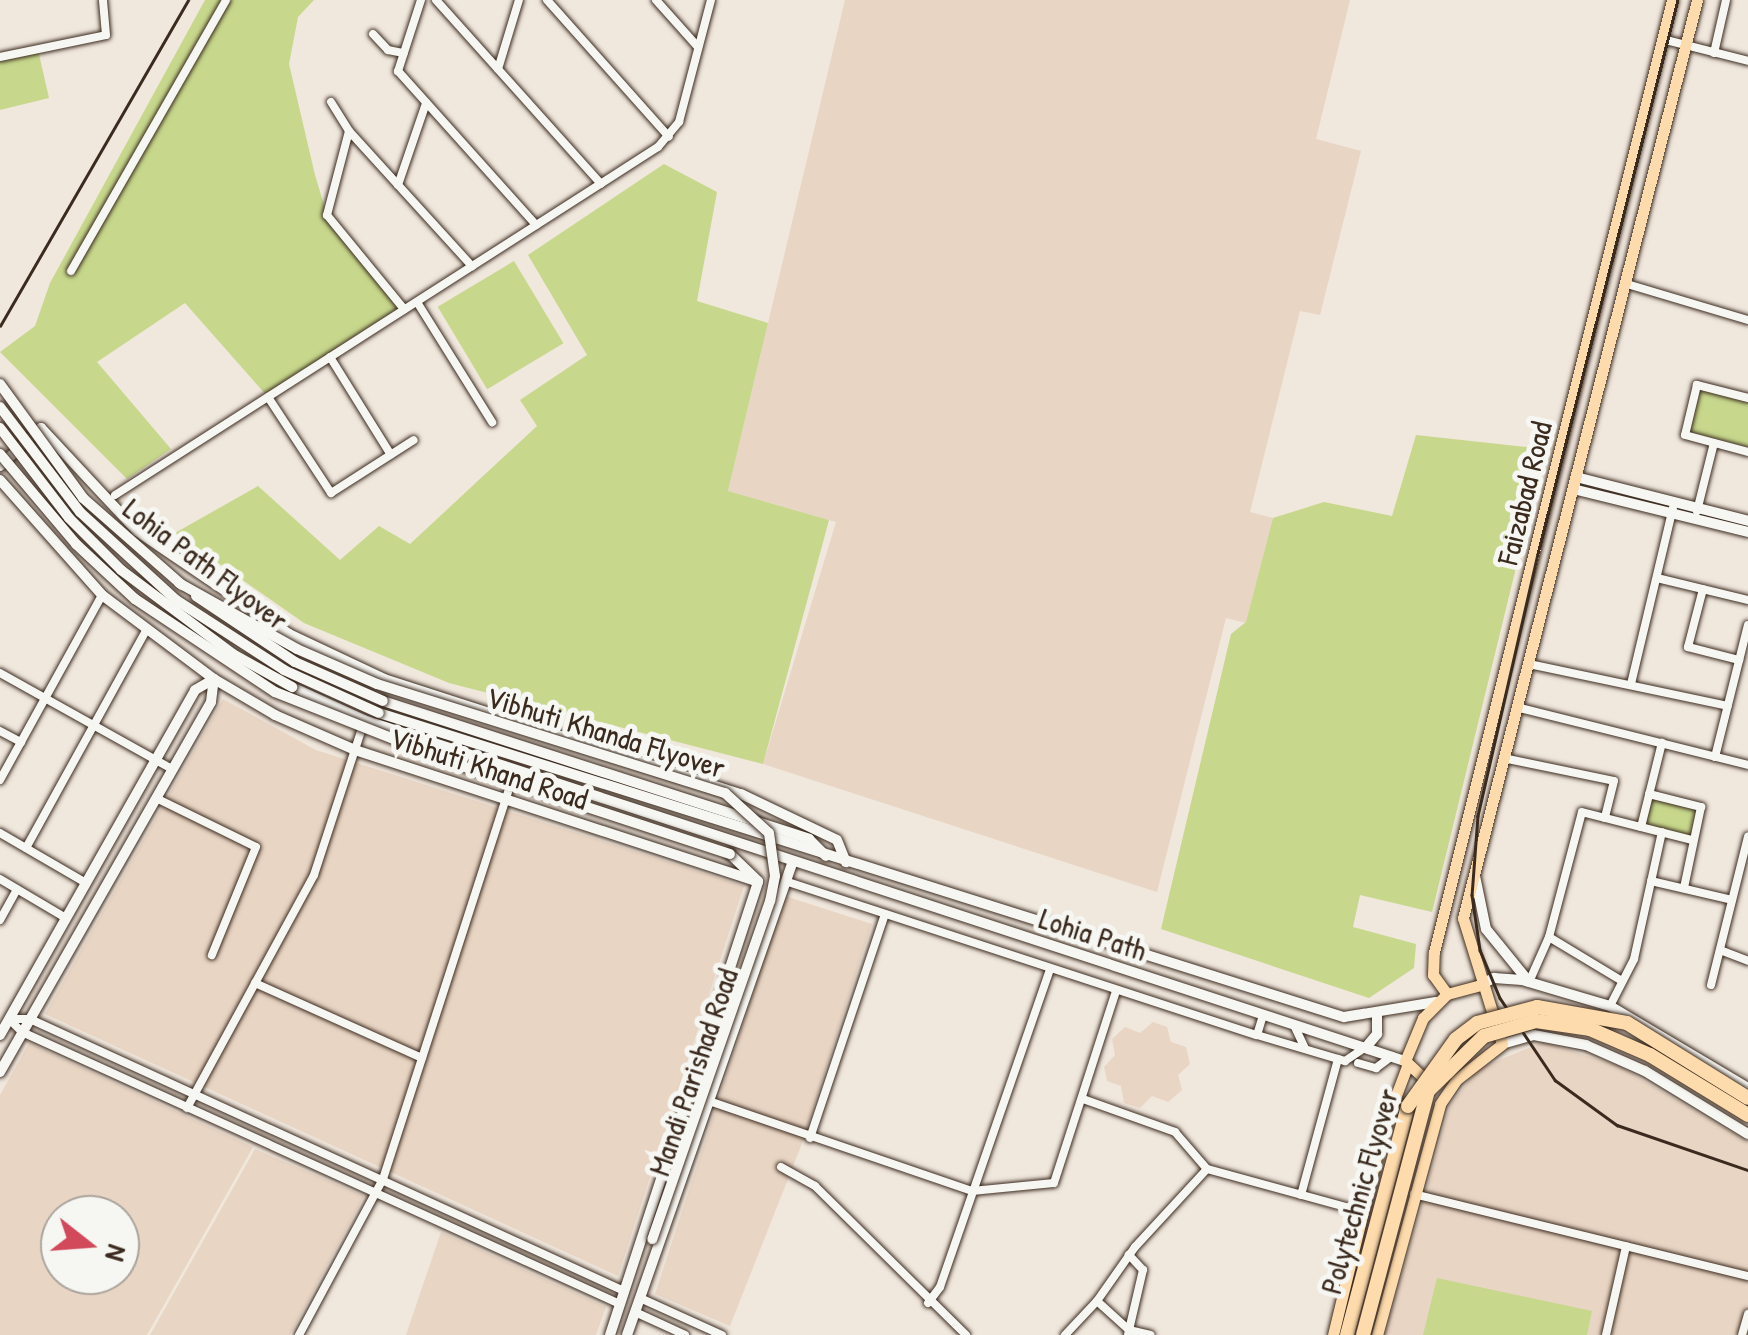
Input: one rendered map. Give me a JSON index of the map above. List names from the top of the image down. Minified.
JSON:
{"streets":{"highway":["Polytechnic Flyover"],"main road":["Faizabad Road","Lohia Path Flyover","Vibhuti Khanda Flyover","Vibhuti Khand Road","Lohia Path","Mandi Parishad Road"]},"crossings":[["Faizabad Road","Lohia Path"],["Lohia Path Flyover","Vibhuti Khanda Flyover"],["Lohia Path Flyover","Lohia Path"],["Vibhuti Khanda Flyover","Mandi Parishad Road"],["Lohia Path","Mandi Parishad Road"]],"north":"right"}
